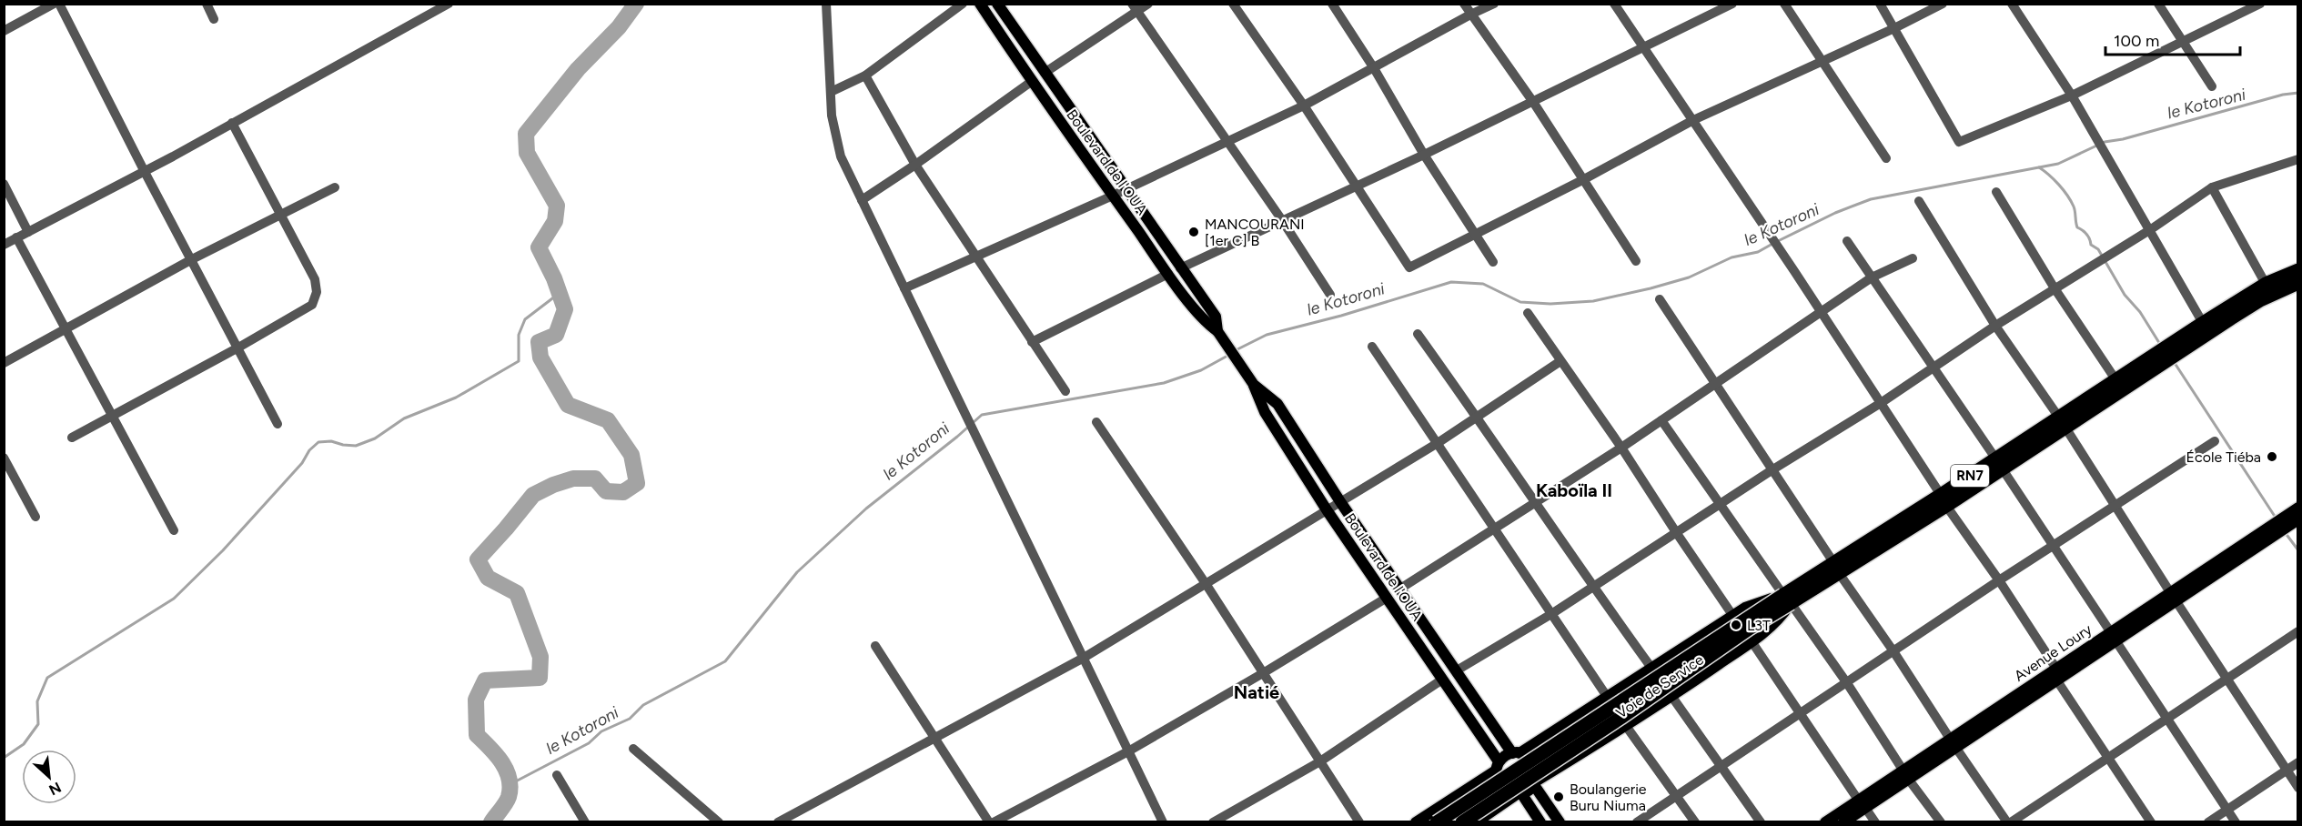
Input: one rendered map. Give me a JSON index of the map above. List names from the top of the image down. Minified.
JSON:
{"streets":{"highway":["RN7"],"main road":["Boulevard de l'OUA","Avenue Loury","Voie de Service"]},"crossings":[["Boulevard de l'OUA","Voie de Service"],["RN7","Voie de Service"]],"districts":["Kaboïla II","Natié"],"water":["le Kotoroni"],"places":["MANCOURANI [1er C] B","École Tiéba","L3T","Boulangerie Buru Niuma"],"scale_bar":"100 m","north":"bottom right"}
